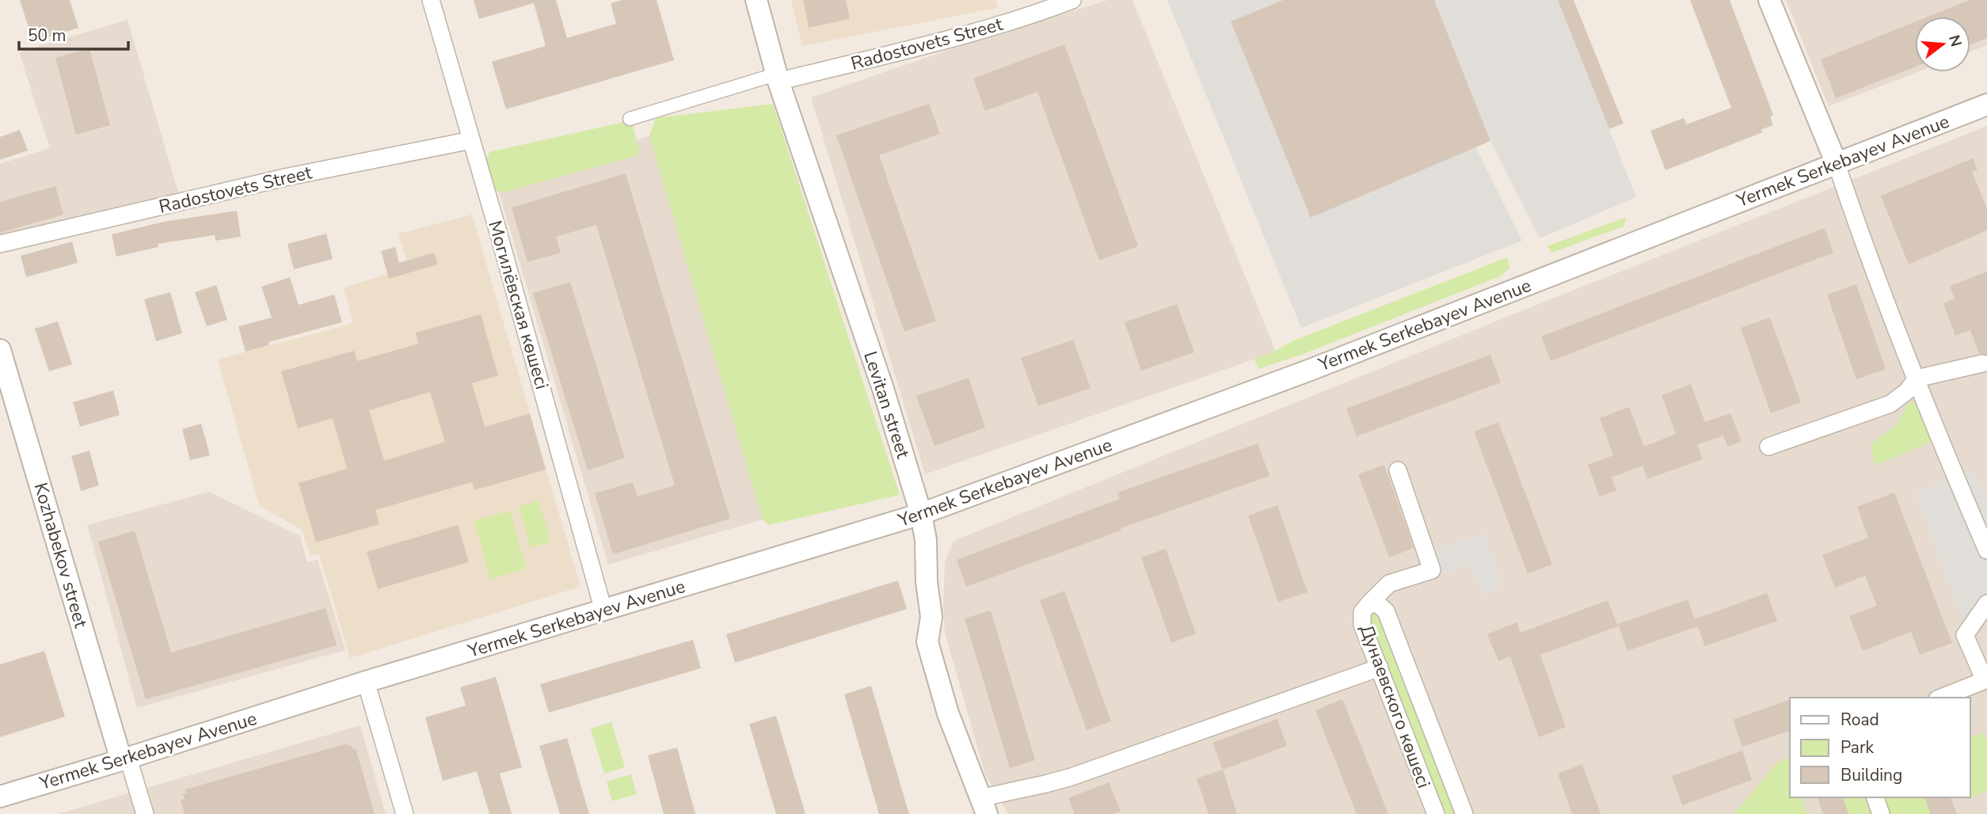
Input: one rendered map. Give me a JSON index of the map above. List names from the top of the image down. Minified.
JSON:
{"streets":{"street":["Radostovets Street","Yermek Serkebayev Avenue","Могилёвская көшесі","Levitan street","Kozhabekov street","Дунаевского көшесі"]},"crossings":[["Radostovets Street","Могилёвская көшесі"],["Radostovets Street","Levitan street"],["Yermek Serkebayev Avenue","Могилёвская көшесі"],["Yermek Serkebayev Avenue","Levitan street"],["Yermek Serkebayev Avenue","Kozhabekov street"]],"legend":["Road","Park","Building"],"scale_bar":"50 m","north":"right"}
